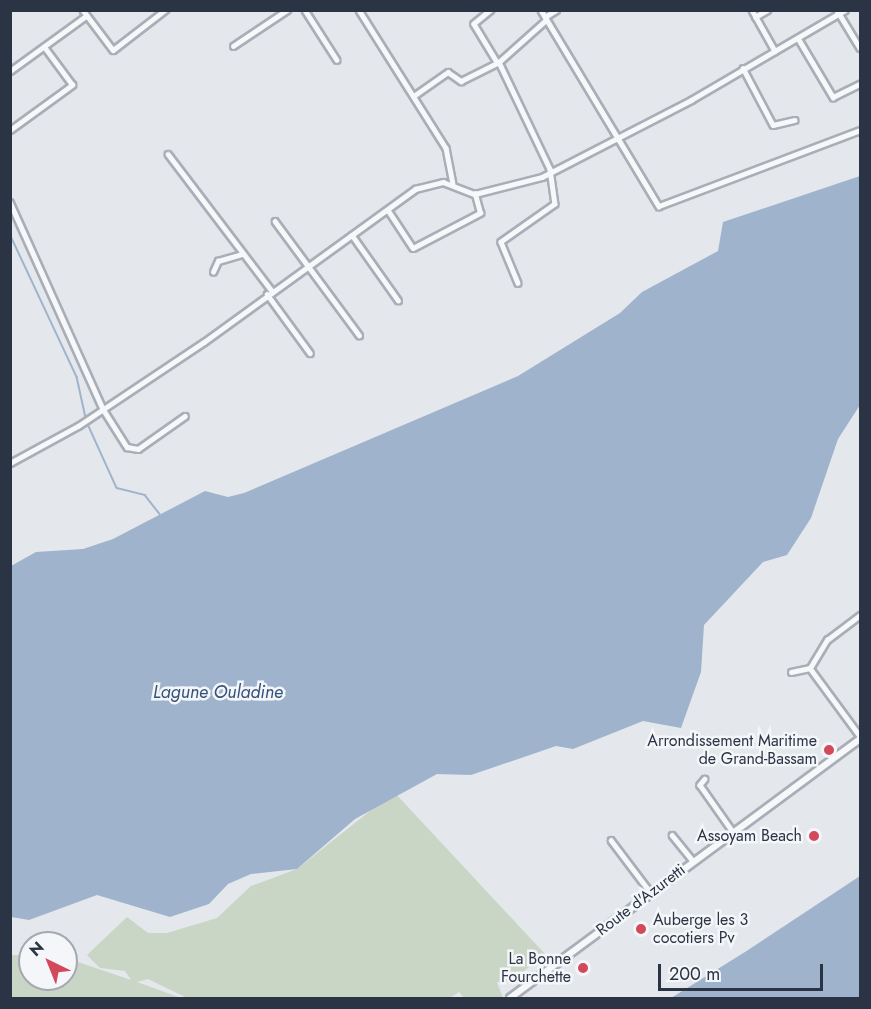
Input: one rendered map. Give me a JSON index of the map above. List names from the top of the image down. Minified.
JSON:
{"streets":{"street":["Route d'Azuretti"]},"water":["Lagune Ouladine"],"places":["Arrondissement Maritime de Grand-Bassam","Assoyam Beach","Auberge les 3 cocotiers Pv","La Bonne Fourchette"],"scale_bar":"200 m","north":"top left"}
